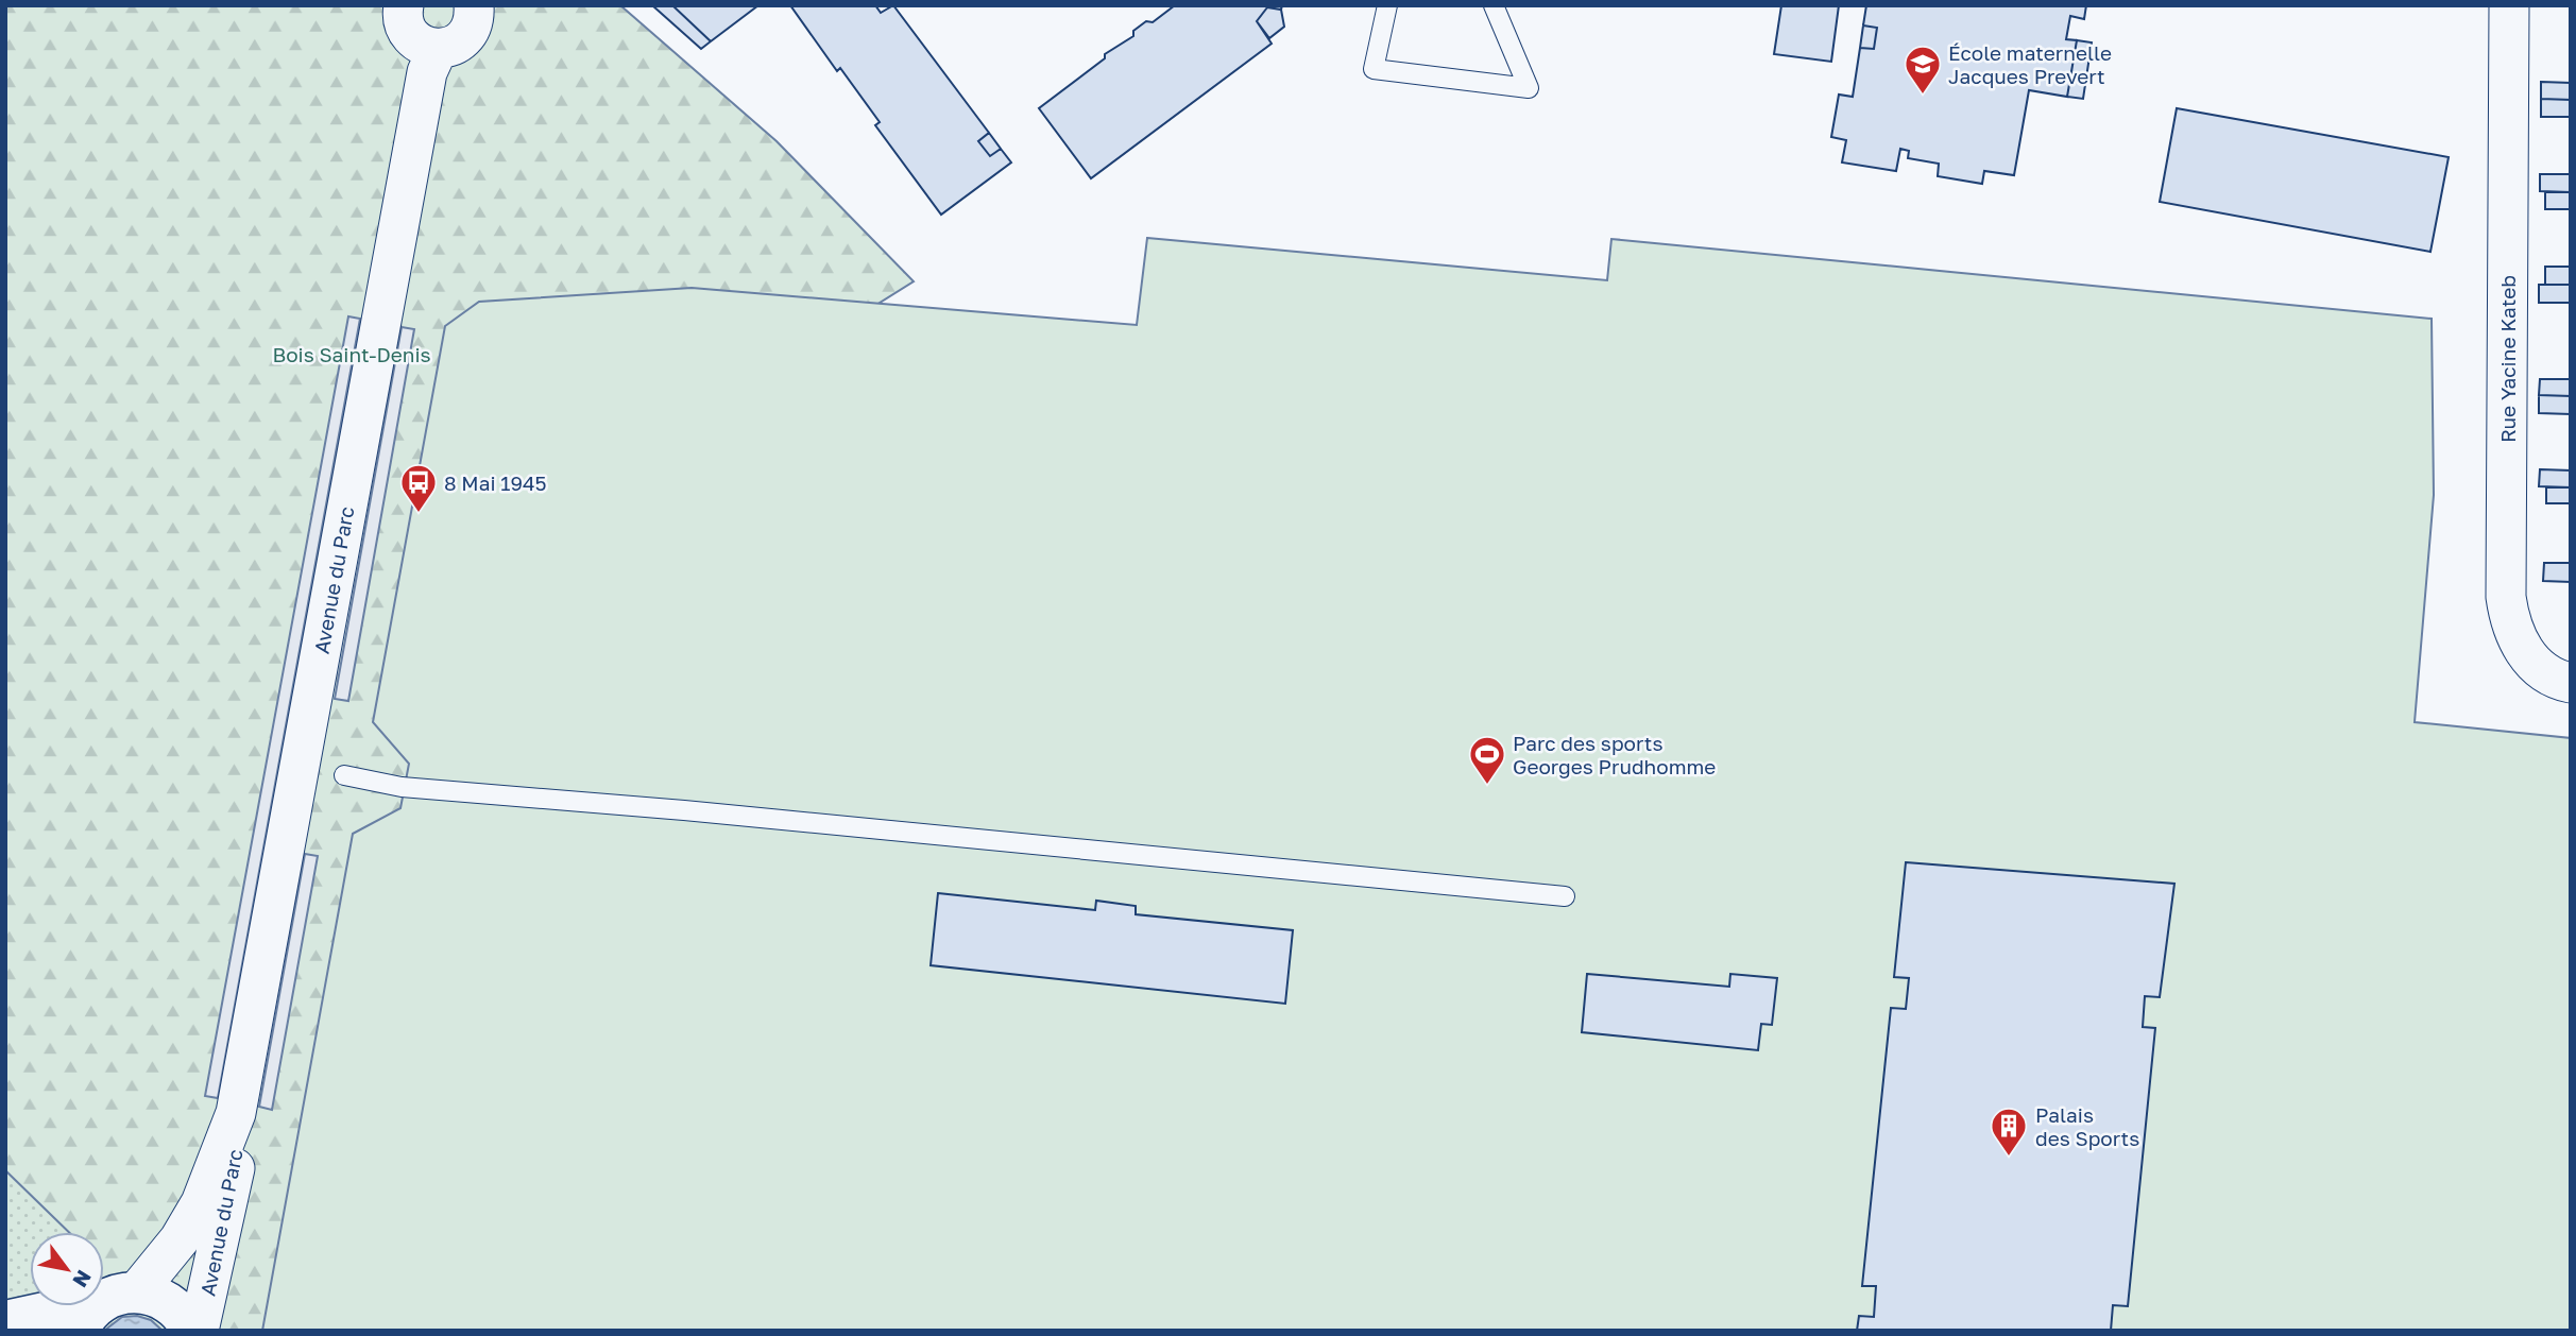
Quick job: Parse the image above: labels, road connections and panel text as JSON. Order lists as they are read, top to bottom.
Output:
{
  "streets": {
    "street": ["Rue Yacine Kateb", "Avenue du Parc"]
  },
  "parks": ["Bois Saint-Denis"],
  "places": {
    "school or university": ["École maternelle Jacques Prevert"],
    "bus stop": ["8 Mai 1945"],
    "sports": ["Parc des sports Georges Prudhomme"],
    "building": ["Palais des Sports"]
  },
  "north": "bottom right"
}
